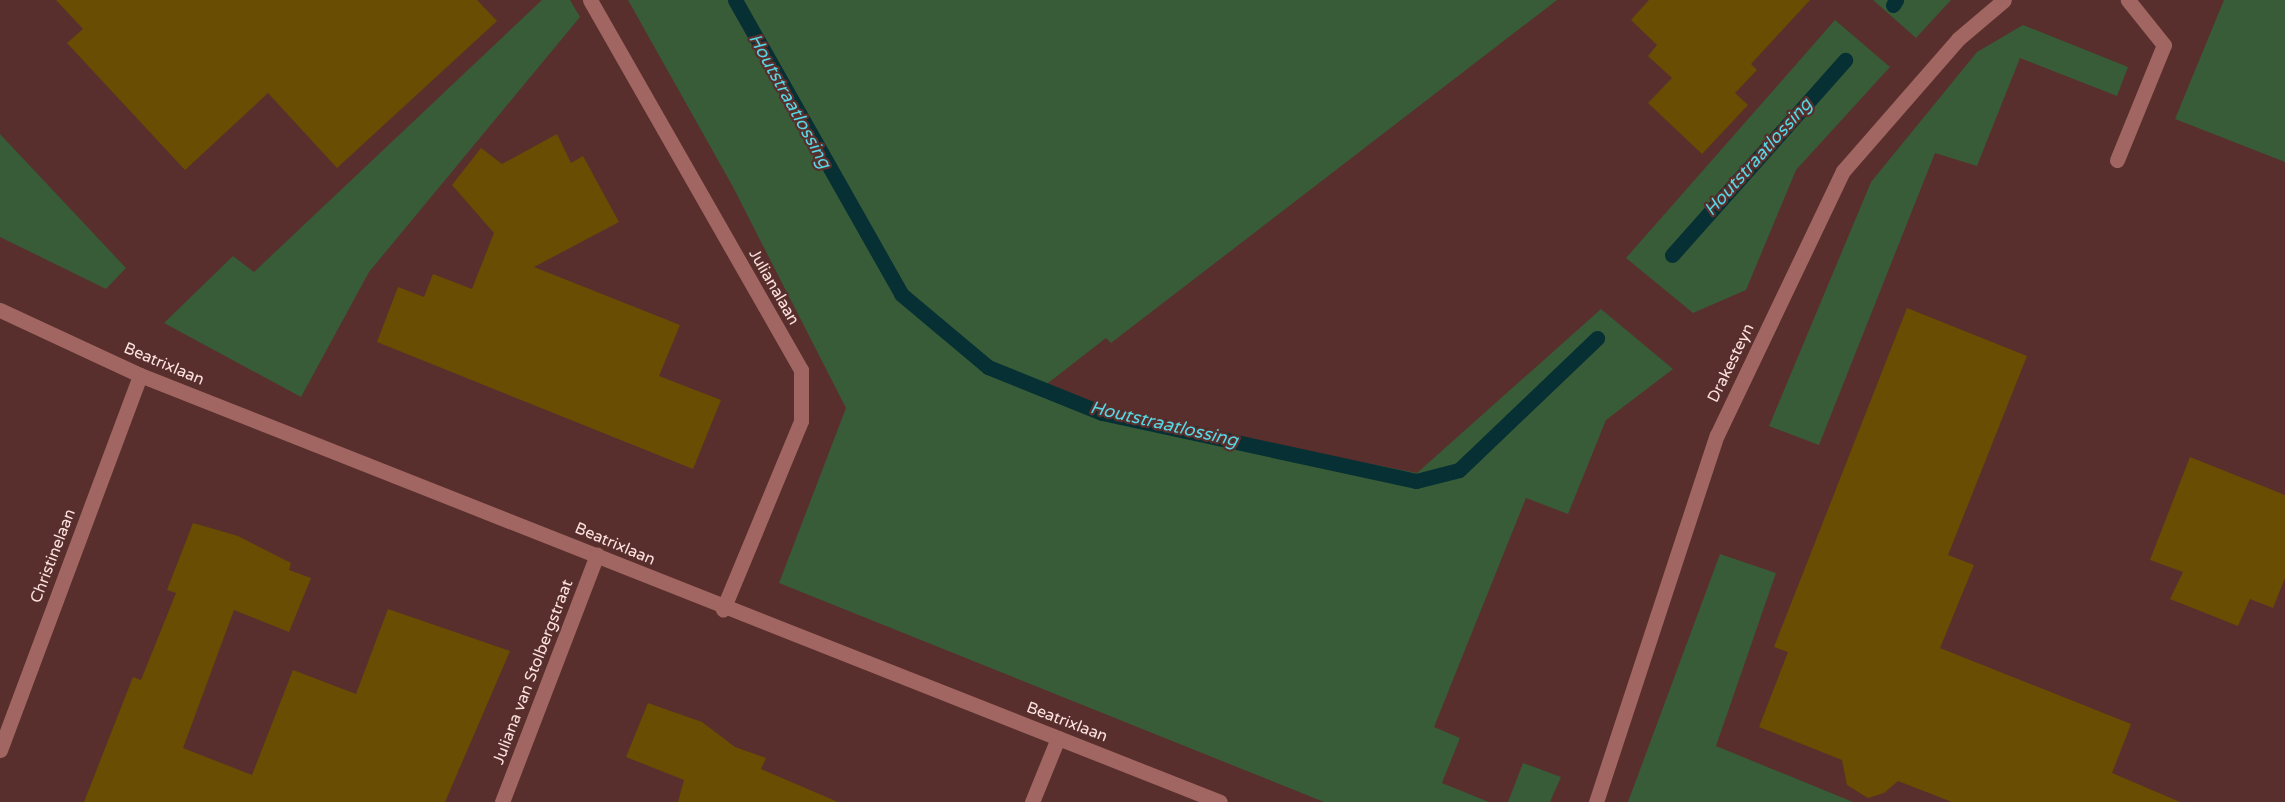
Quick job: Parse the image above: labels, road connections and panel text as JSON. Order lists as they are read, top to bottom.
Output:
{
  "streets": {
    "street": [
      "Julianalaan",
      "Drakesteyn",
      "Beatrixlaan",
      "Christinelaan",
      "Juliana van Stolbergstraat"
    ]
  },
  "crossings": [
    ["Julianalaan", "Beatrixlaan"],
    ["Beatrixlaan", "Christinelaan"],
    ["Beatrixlaan", "Juliana van Stolbergstraat"]
  ],
  "water": ["Houtstraatlossing"]
}
